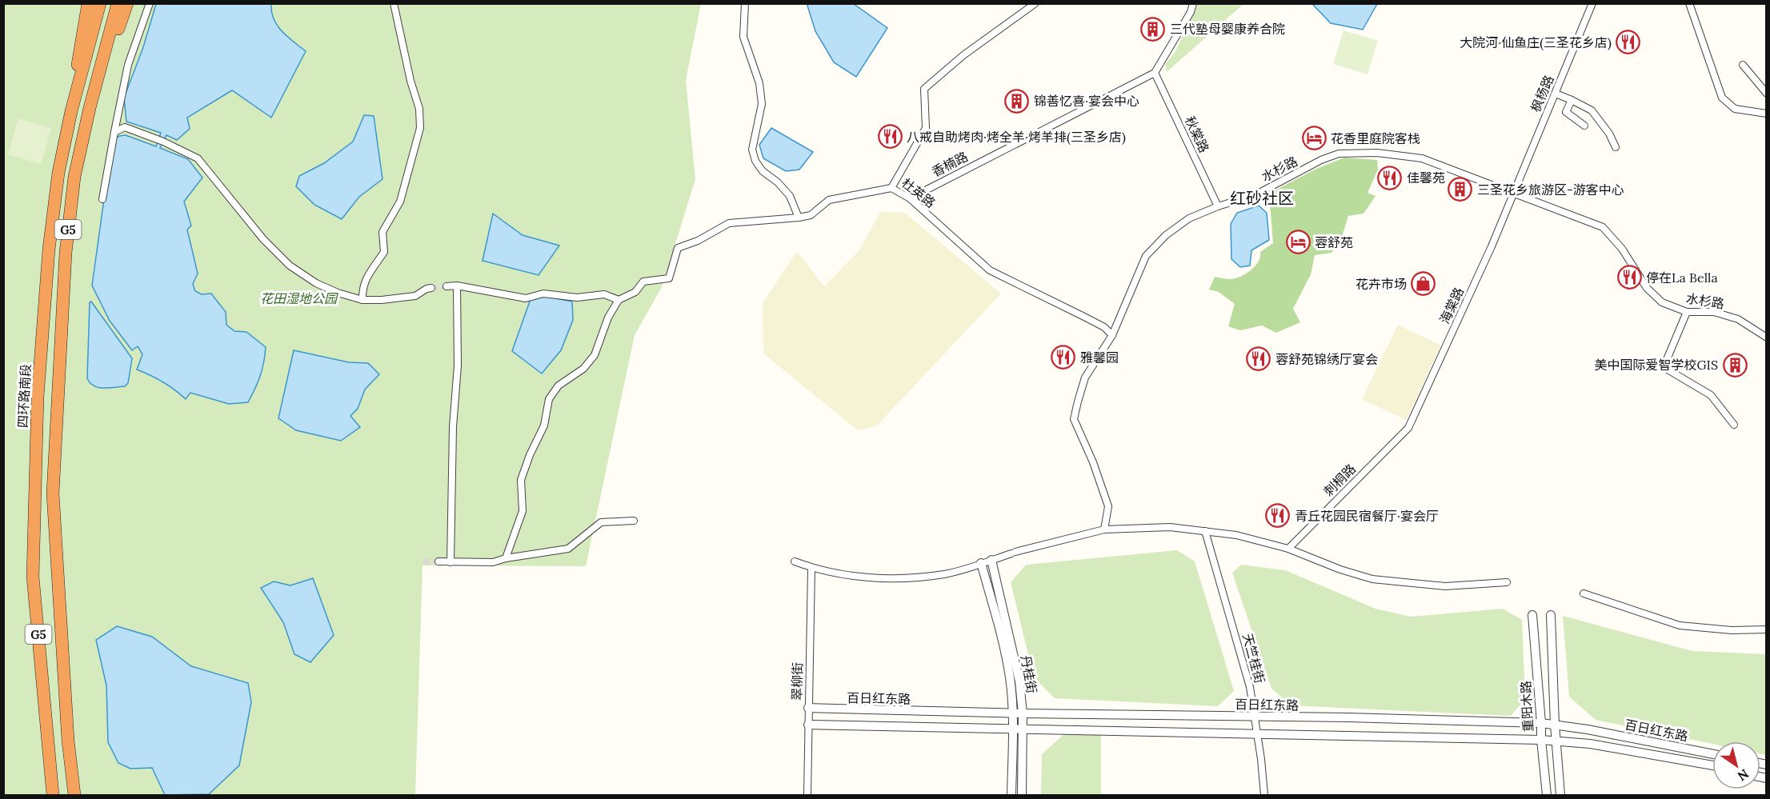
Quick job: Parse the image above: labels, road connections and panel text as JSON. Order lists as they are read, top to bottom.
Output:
{
  "streets": {
    "highway": ["G5", "四环路南段"],
    "street": [
      "枫杨路",
      "秋棠路",
      "香楠路",
      "水杉路",
      "杜英路",
      "海棠路",
      "刺桐路",
      "天竺桂街",
      "丹桂街",
      "翠柳街",
      "百日红东路",
      "重阳木路"
    ]
  },
  "crossings": [
    ["枫杨路", "水杉路"],
    ["枫杨路", "海棠路"],
    ["秋棠路", "香楠路"],
    ["秋棠路", "水杉路"],
    ["香楠路", "杜英路"],
    ["水杉路", "杜英路"],
    ["水杉路", "海棠路"],
    ["海棠路", "刺桐路"],
    ["天竺桂街", "百日红东路"],
    ["丹桂街", "百日红东路"],
    ["翠柳街", "百日红东路"],
    ["百日红东路", "重阳木路"]
  ],
  "districts": ["红砂社区"],
  "parks": ["花田湿地公园"],
  "places": {
    "building": [
      "三代塾母婴康养合院",
      "锦善忆喜·宴会中心",
      "三圣花乡旅游区-游客中心",
      "美中国际爱智学校GIS"
    ],
    "restaurant": [
      "大院河·仙鱼庄(三圣花乡店)",
      "八戒自助烤肉·烤全羊·烤羊排(三圣乡店)",
      "佳馨苑",
      "停在La Bella",
      "雅馨园",
      "蓉舒苑锦绣厅宴会",
      "青丘花园民宿餐厅·宴会厅"
    ],
    "hotel": ["花香里庭院客栈", "蓉舒苑"],
    "shop": ["花卉市场"]
  },
  "north": "bottom right"
}
